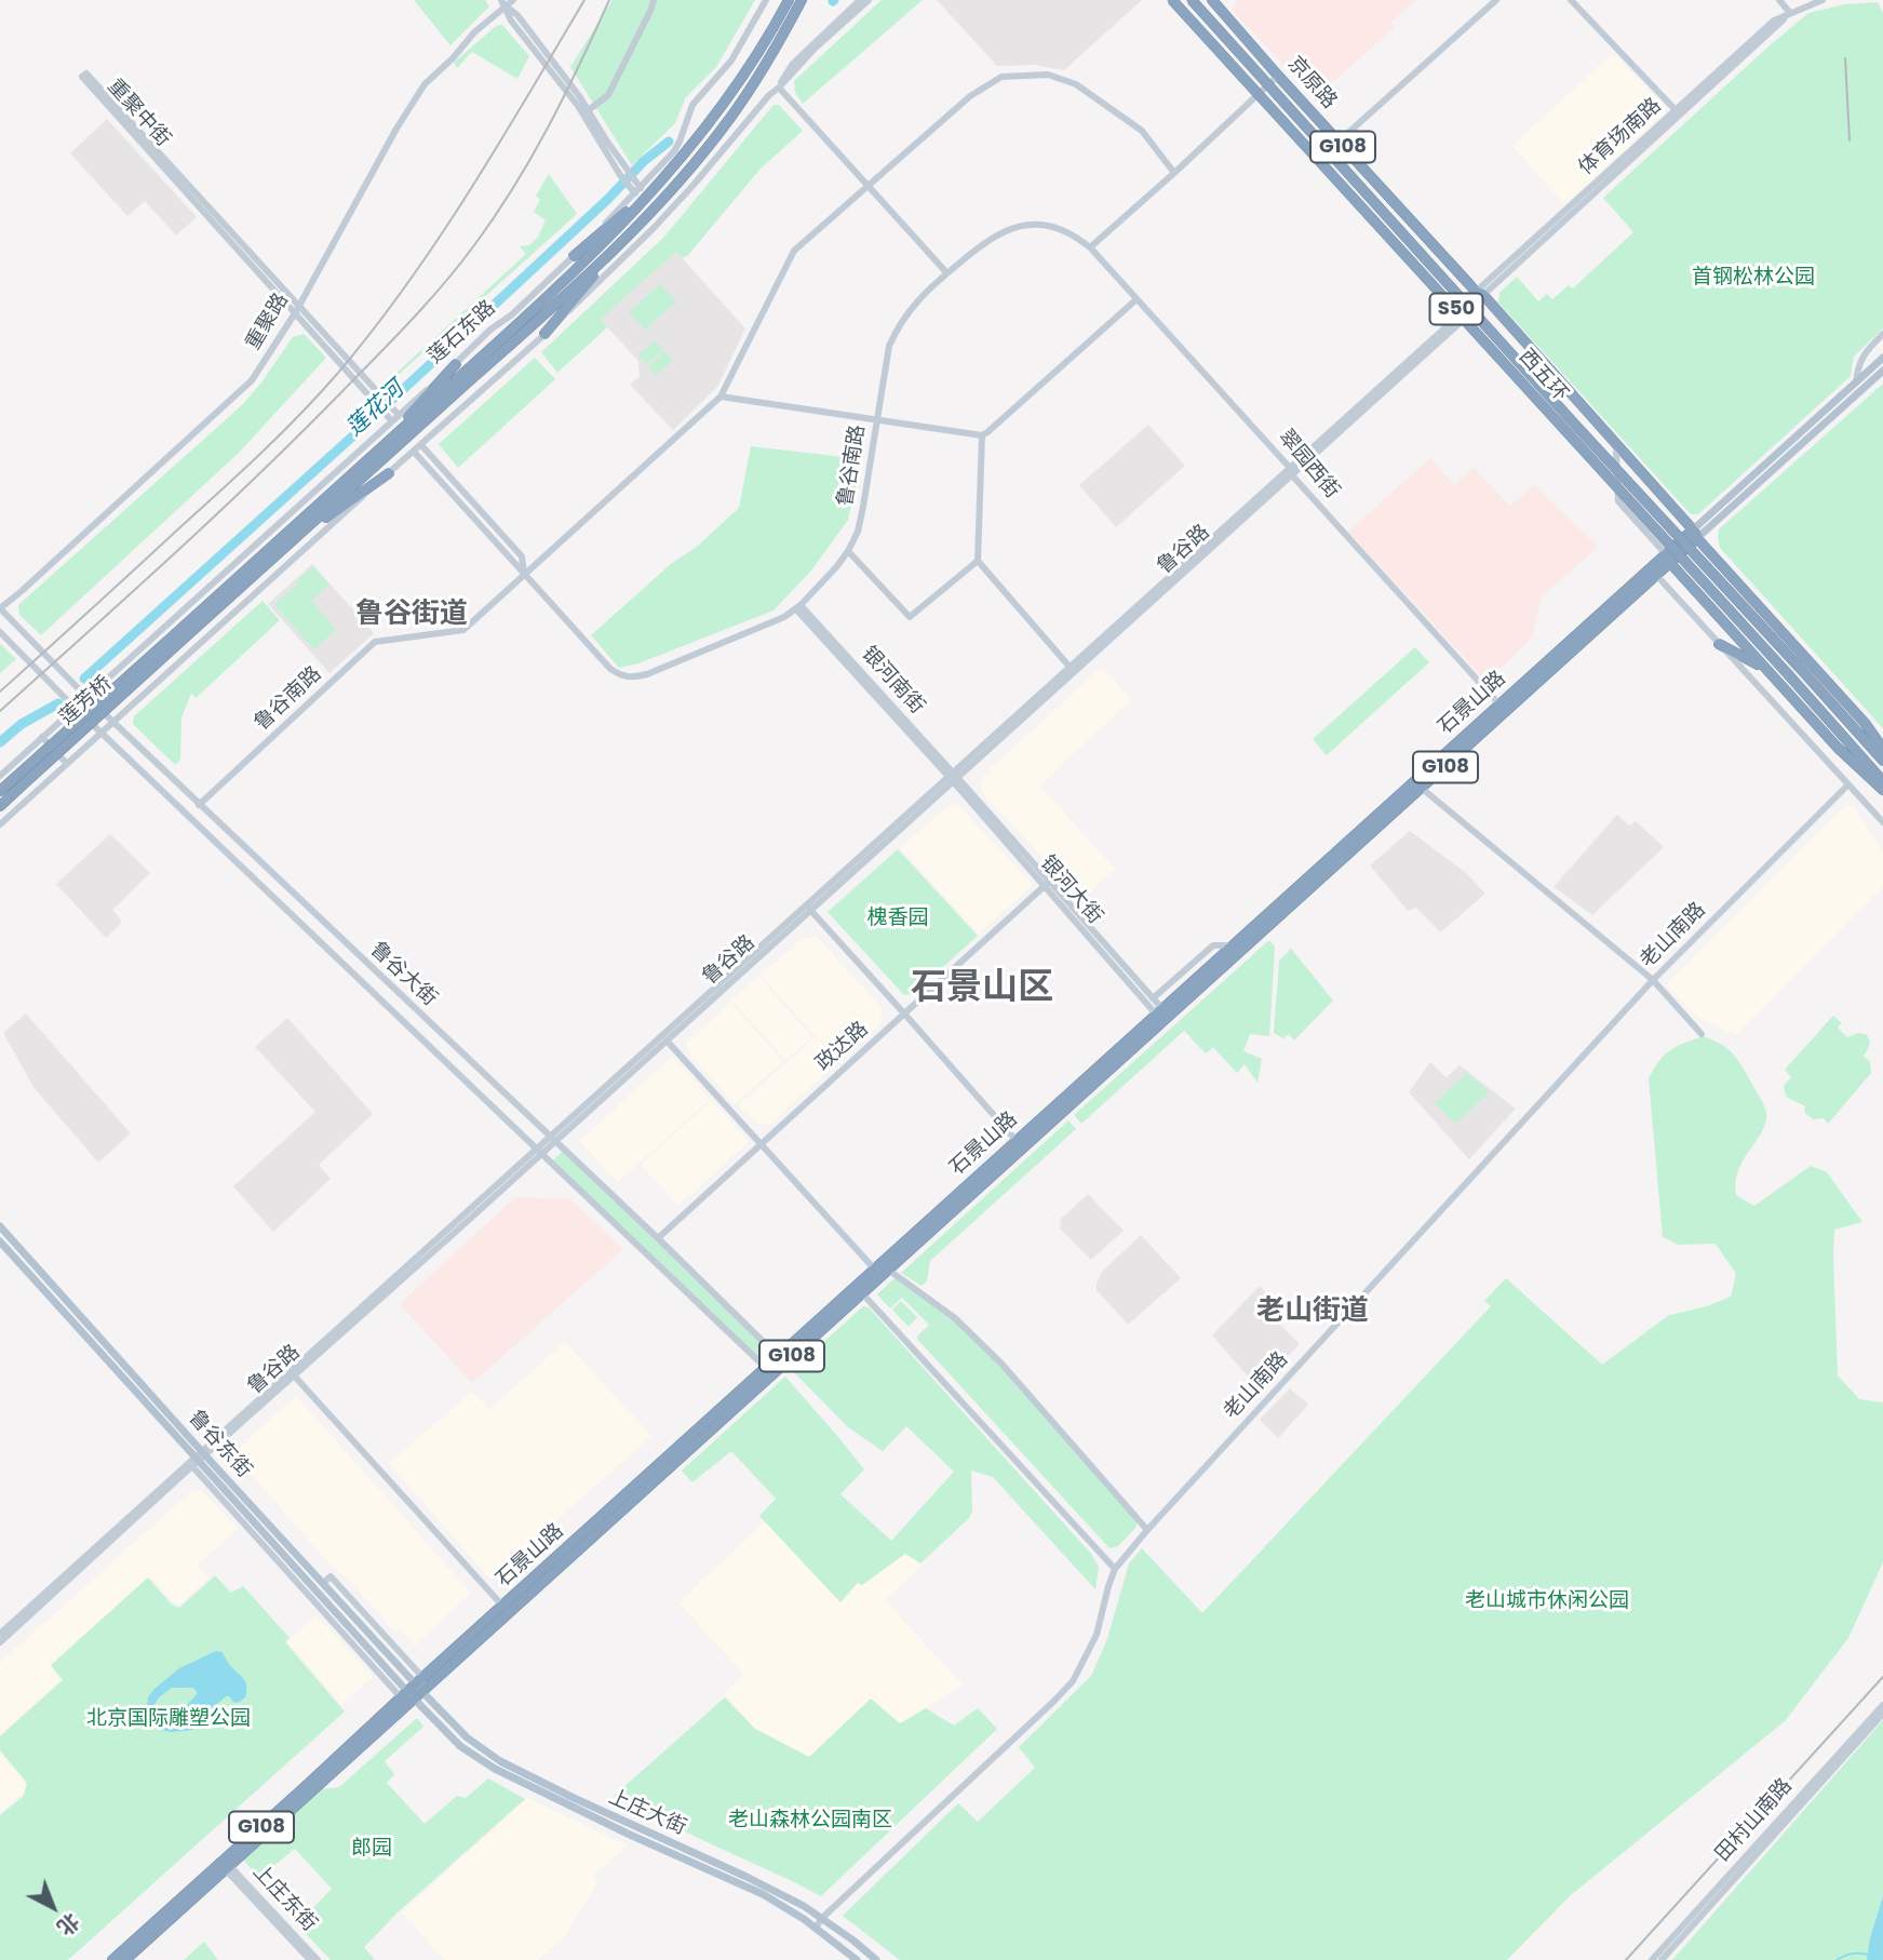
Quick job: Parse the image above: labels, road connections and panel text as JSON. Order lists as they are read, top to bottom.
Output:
{
  "streets": {
    "highway": [
      "京原路",
      "G108",
      "S50",
      "莲石东路",
      "西五环",
      "莲芳桥",
      "石景山路"
    ],
    "main road": ["鲁谷东街", "上庄大街"],
    "street": [
      "重聚中街",
      "体育场南路",
      "重聚路",
      "翠园西街",
      "鲁谷南路",
      "鲁谷路",
      "银河南街",
      "银河大街",
      "老山南路",
      "鲁谷大街",
      "政达路",
      "田村山南路",
      "上庄东街"
    ]
  },
  "crossings": [
    ["京原路", "体育场南路"],
    ["京原路", "鲁谷路"],
    ["京原路", "石景山路"],
    ["重聚中街", "重聚路"],
    ["重聚中街", "莲石东路"],
    ["体育场南路", "鲁谷路"],
    ["重聚路", "鲁谷大街"],
    ["莲石东路", "莲芳桥"],
    ["莲石东路", "鲁谷大街"],
    ["翠园西街", "鲁谷南路"],
    ["翠园西街", "鲁谷路"],
    ["翠园西街", "石景山路"],
    ["鲁谷南路", "银河南街"],
    ["鲁谷南路", "鲁谷大街"],
    ["鲁谷路", "银河南街"],
    ["鲁谷路", "银河大街"],
    ["鲁谷路", "鲁谷大街"],
    ["鲁谷路", "鲁谷东街"],
    ["银河南街", "银河大街"],
    ["石景山路", "银河大街"],
    ["石景山路", "鲁谷大街"],
    ["石景山路", "鲁谷东街"],
    ["石景山路", "上庄大街"],
    ["石景山路", "上庄东街"],
    ["银河大街", "政达路"],
    ["老山南路", "上庄大街"],
    ["鲁谷大街", "政达路"],
    ["鲁谷东街", "上庄大街"]
  ],
  "districts": ["鲁谷街道", "石景山区", "老山街道"],
  "water": ["莲花河"],
  "parks": [
    "首钢松林公园",
    "槐香园",
    "老山城市休闲公园",
    "北京国际雕塑公园",
    "老山森林公园南区",
    "郎园"
  ],
  "north": "bottom right"
}
